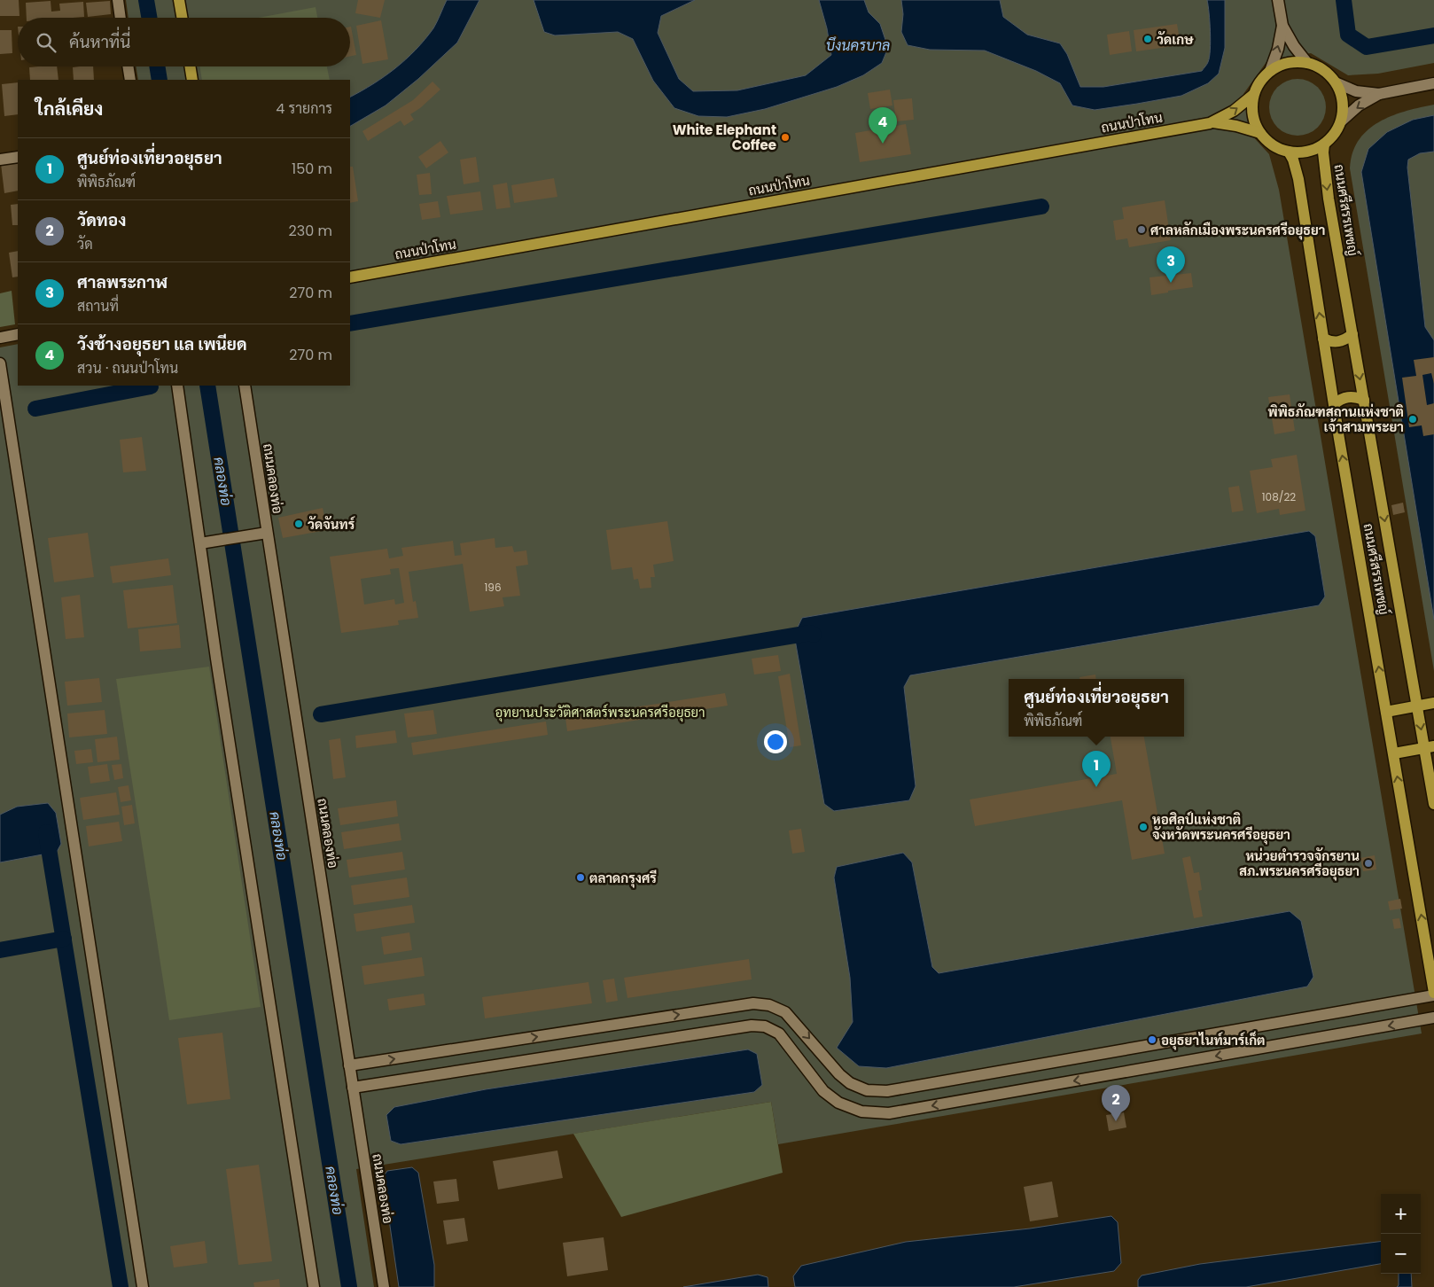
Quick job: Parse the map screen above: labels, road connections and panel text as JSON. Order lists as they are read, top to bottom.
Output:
{
  "streets": {
    "main road": ["ถนนป่าโทน", "ถนนศรีสรรเพชญ์"],
    "street": ["ถนนคลองท่อ"]
  },
  "crossings": [
    ["ถนนป่าโทน", "ถนนศรีสรรเพชญ์"]
  ],
  "water": ["บึงนครบาล", "คลองท่อ"],
  "parks": ["อุทยานประวัติศาสตร์พระนครศรีอยุธยา"],
  "places": [
    "วัดเกษ",
    "White Elephant Coffee",
    "ศาลหลักเมืองพระนครศรีอยุธยา",
    "พิพิธภัณฑสถานแห่งชาติ เจ้าสามพระยา",
    "วัดจันทร์",
    "หอศิลป์แห่งชาติ จังหวัดพระนครศรีอยุธยา",
    "หน่วยตำรวจจักรยาน สภ.พระนครศรีอยุธยา",
    "ตลาดกรุงศรี",
    "อยุธยาไนท์มาร์เก็ต"
  ],
  "house_numbers": ["108/22", "196"],
  "page": {
    "search": "ค้นหาที่นี่",
    "heading": ["ใกล้เคียง", "4 รายการ"],
    "pins": [
      "4",
      "3",
      "1",
      "2"
    ],
    "list": [
      {
        "mark": "1",
        "name": "ศูนย์ท่องเที่ยวอยุธยา",
        "note": "พิพิธภัณฑ์",
        "value": "150 m"
      },
      {
        "mark": "2",
        "name": "วัดทอง",
        "note": "วัด",
        "value": "230 m"
      },
      {
        "mark": "3",
        "name": "ศาลพระกาฬ",
        "note": "สถานที่",
        "value": "270 m"
      },
      {
        "mark": "4",
        "name": "วังช้างอยุธยา แล เพนียด",
        "note": "สวน · ถนนป่าโทน",
        "value": "270 m"
      }
    ],
    "popup": ["ศูนย์ท่องเที่ยวอยุธยา", "พิพิธภัณฑ์"],
    "map_buttons": ["+", "−"]
  }
}
